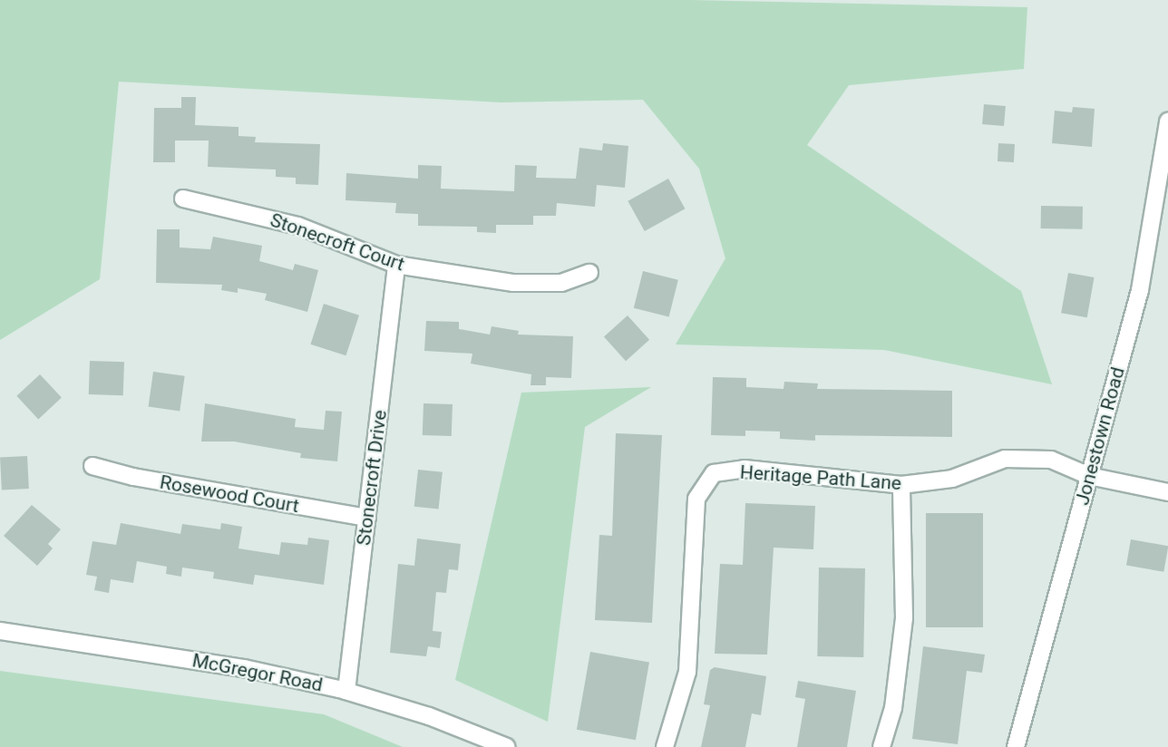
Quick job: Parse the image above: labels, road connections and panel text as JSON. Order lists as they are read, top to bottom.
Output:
{
  "streets": {
    "street": [
      "Stonecroft Court",
      "Jonestown Road",
      "Stonecroft Drive",
      "Heritage Path Lane",
      "Rosewood Court",
      "McGregor Road"
    ]
  },
  "crossings": [
    ["Stonecroft Court", "Stonecroft Drive"],
    ["Jonestown Road", "Heritage Path Lane"],
    ["Stonecroft Drive", "Rosewood Court"],
    ["Stonecroft Drive", "McGregor Road"]
  ]
}
